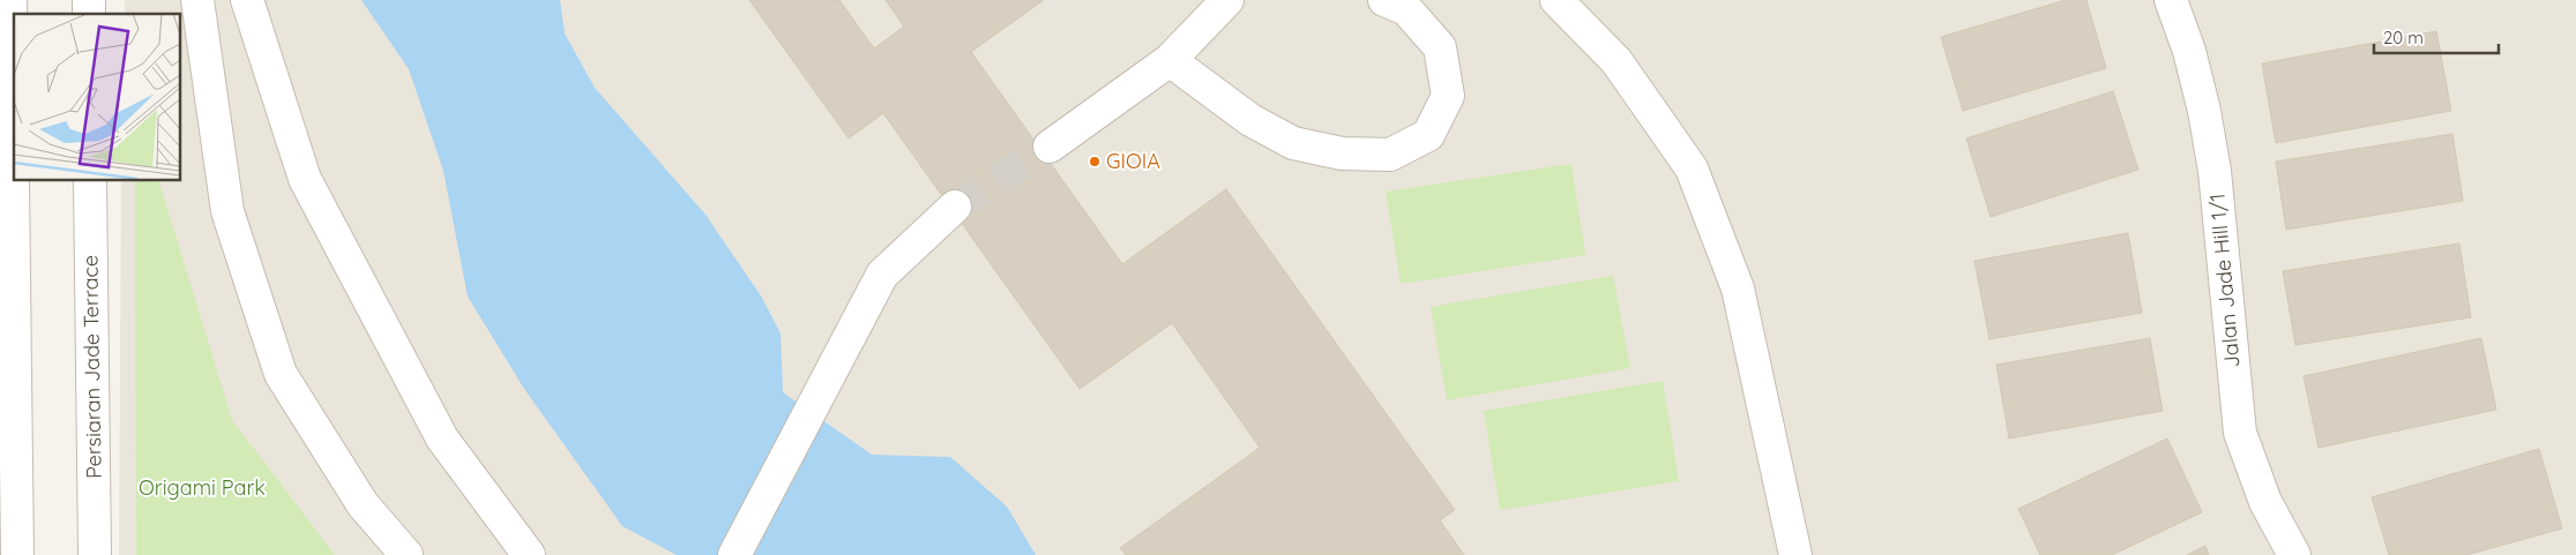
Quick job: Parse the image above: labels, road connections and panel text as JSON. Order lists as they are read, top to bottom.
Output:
{
  "streets": {
    "street": ["Jalan Jade Hill 1/1", "Persiaran Jade Terrace"]
  },
  "parks": ["Origami Park"],
  "places": ["GIOIA"],
  "scale_bar": "20 m"
}
